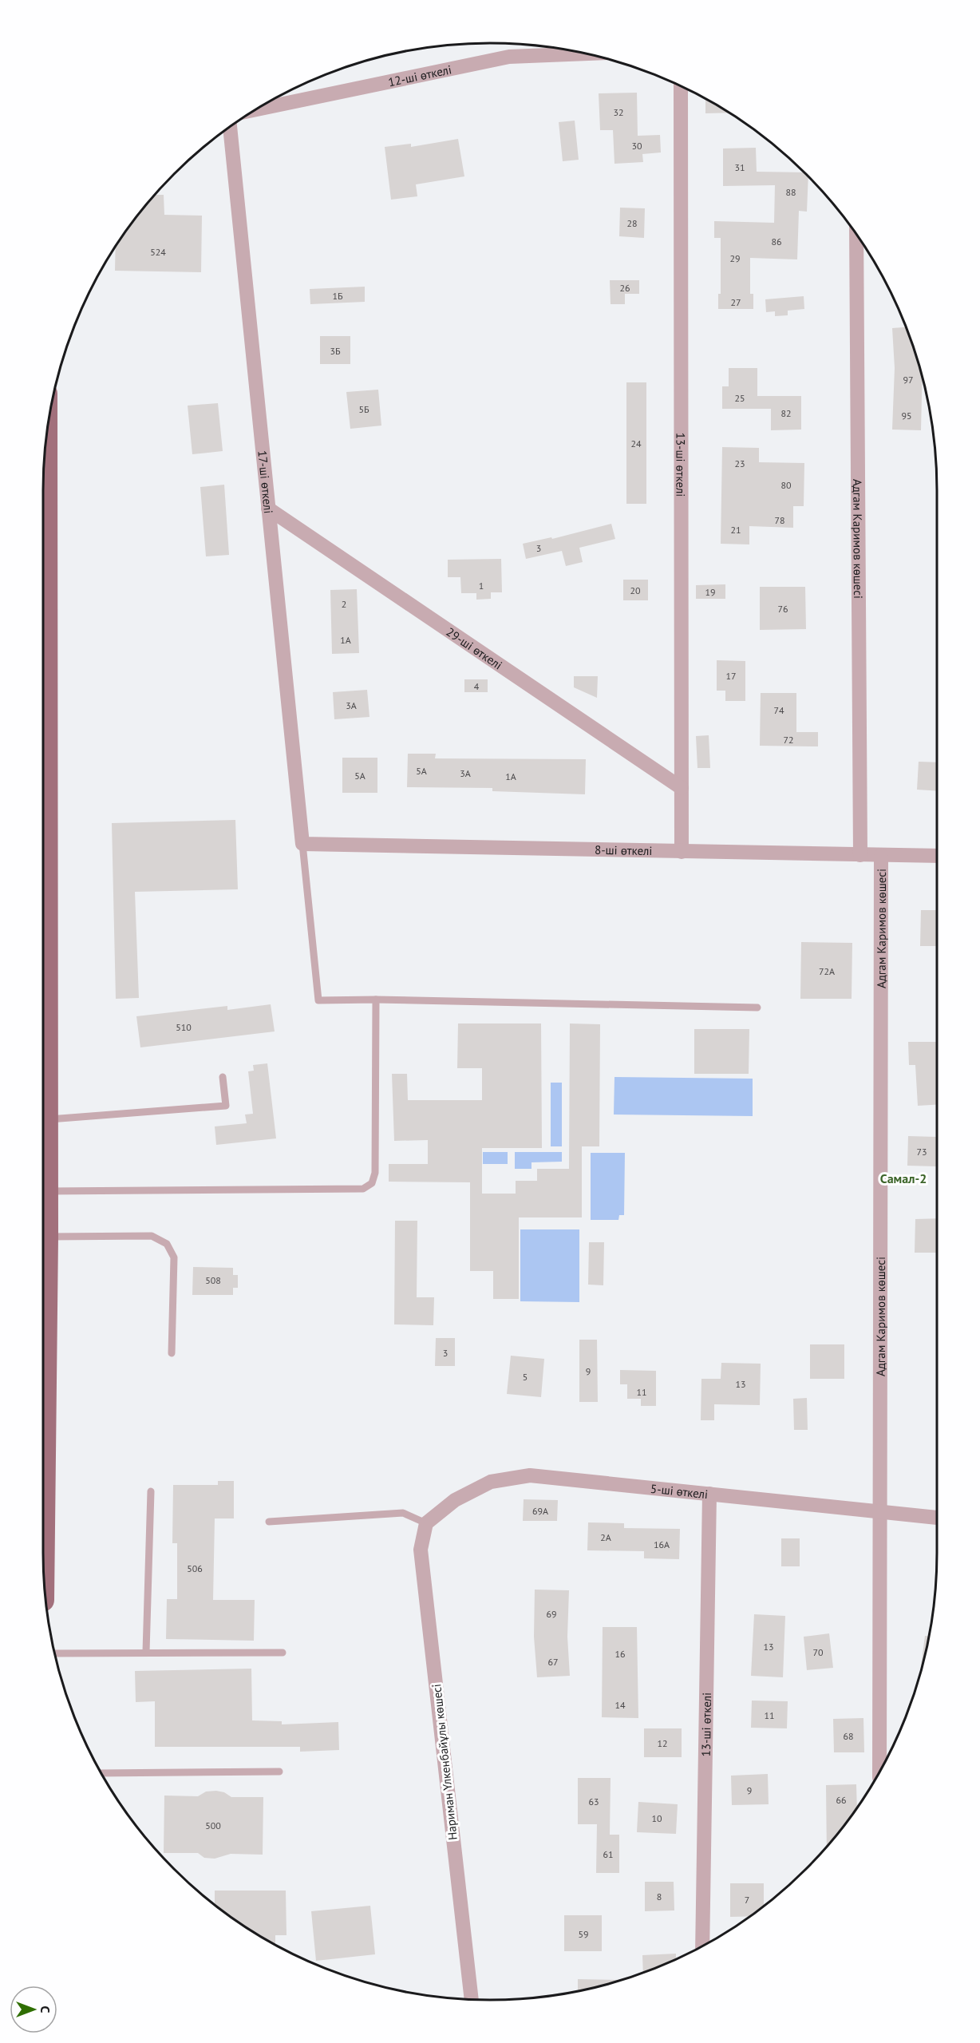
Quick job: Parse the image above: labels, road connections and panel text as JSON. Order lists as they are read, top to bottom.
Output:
{
  "streets": {
    "street": [
      "12-ші өткелі",
      "13-ші өткелі",
      "17-ші өткелі",
      "Адгам Каримов көшесі",
      "29-ші өткелі",
      "8-ші өткелі",
      "5-ші өткелі",
      "Нариман Үлкенбайұлы көшесі"
    ]
  },
  "crossings": [
    ["13-ші өткелі", "29-ші өткелі"],
    ["13-ші өткелі", "8-ші өткелі"],
    ["13-ші өткелі", "5-ші өткелі"],
    ["17-ші өткелі", "29-ші өткелі"],
    ["17-ші өткелі", "8-ші өткелі"],
    ["Адгам Каримов көшесі", "8-ші өткелі"],
    ["Адгам Каримов көшесі", "5-ші өткелі"],
    ["5-ші өткелі", "Нариман Үлкенбайұлы көшесі"]
  ],
  "districts": ["Самал-2"],
  "house_numbers": [
    "32",
    "30",
    "31",
    "88",
    "28",
    "86",
    "524",
    "29",
    "26",
    "1Б",
    "27",
    "3Б",
    "97",
    "25",
    "5Б",
    "82",
    "95",
    "24",
    "23",
    "80",
    "78",
    "21",
    "3",
    "1",
    "20",
    "19",
    "2",
    "76",
    "1А",
    "17",
    "4",
    "3А",
    "74",
    "72",
    "5А",
    "3А",
    "5А",
    "1А",
    "72А",
    "510",
    "73",
    "508",
    "3",
    "9",
    "5",
    "13",
    "11",
    "69А",
    "2А",
    "16А",
    "506",
    "69",
    "13",
    "70",
    "16",
    "67",
    "14",
    "11",
    "68",
    "12",
    "9",
    "66",
    "63",
    "10",
    "500",
    "61",
    "8",
    "7",
    "59"
  ],
  "north": "right"
}
